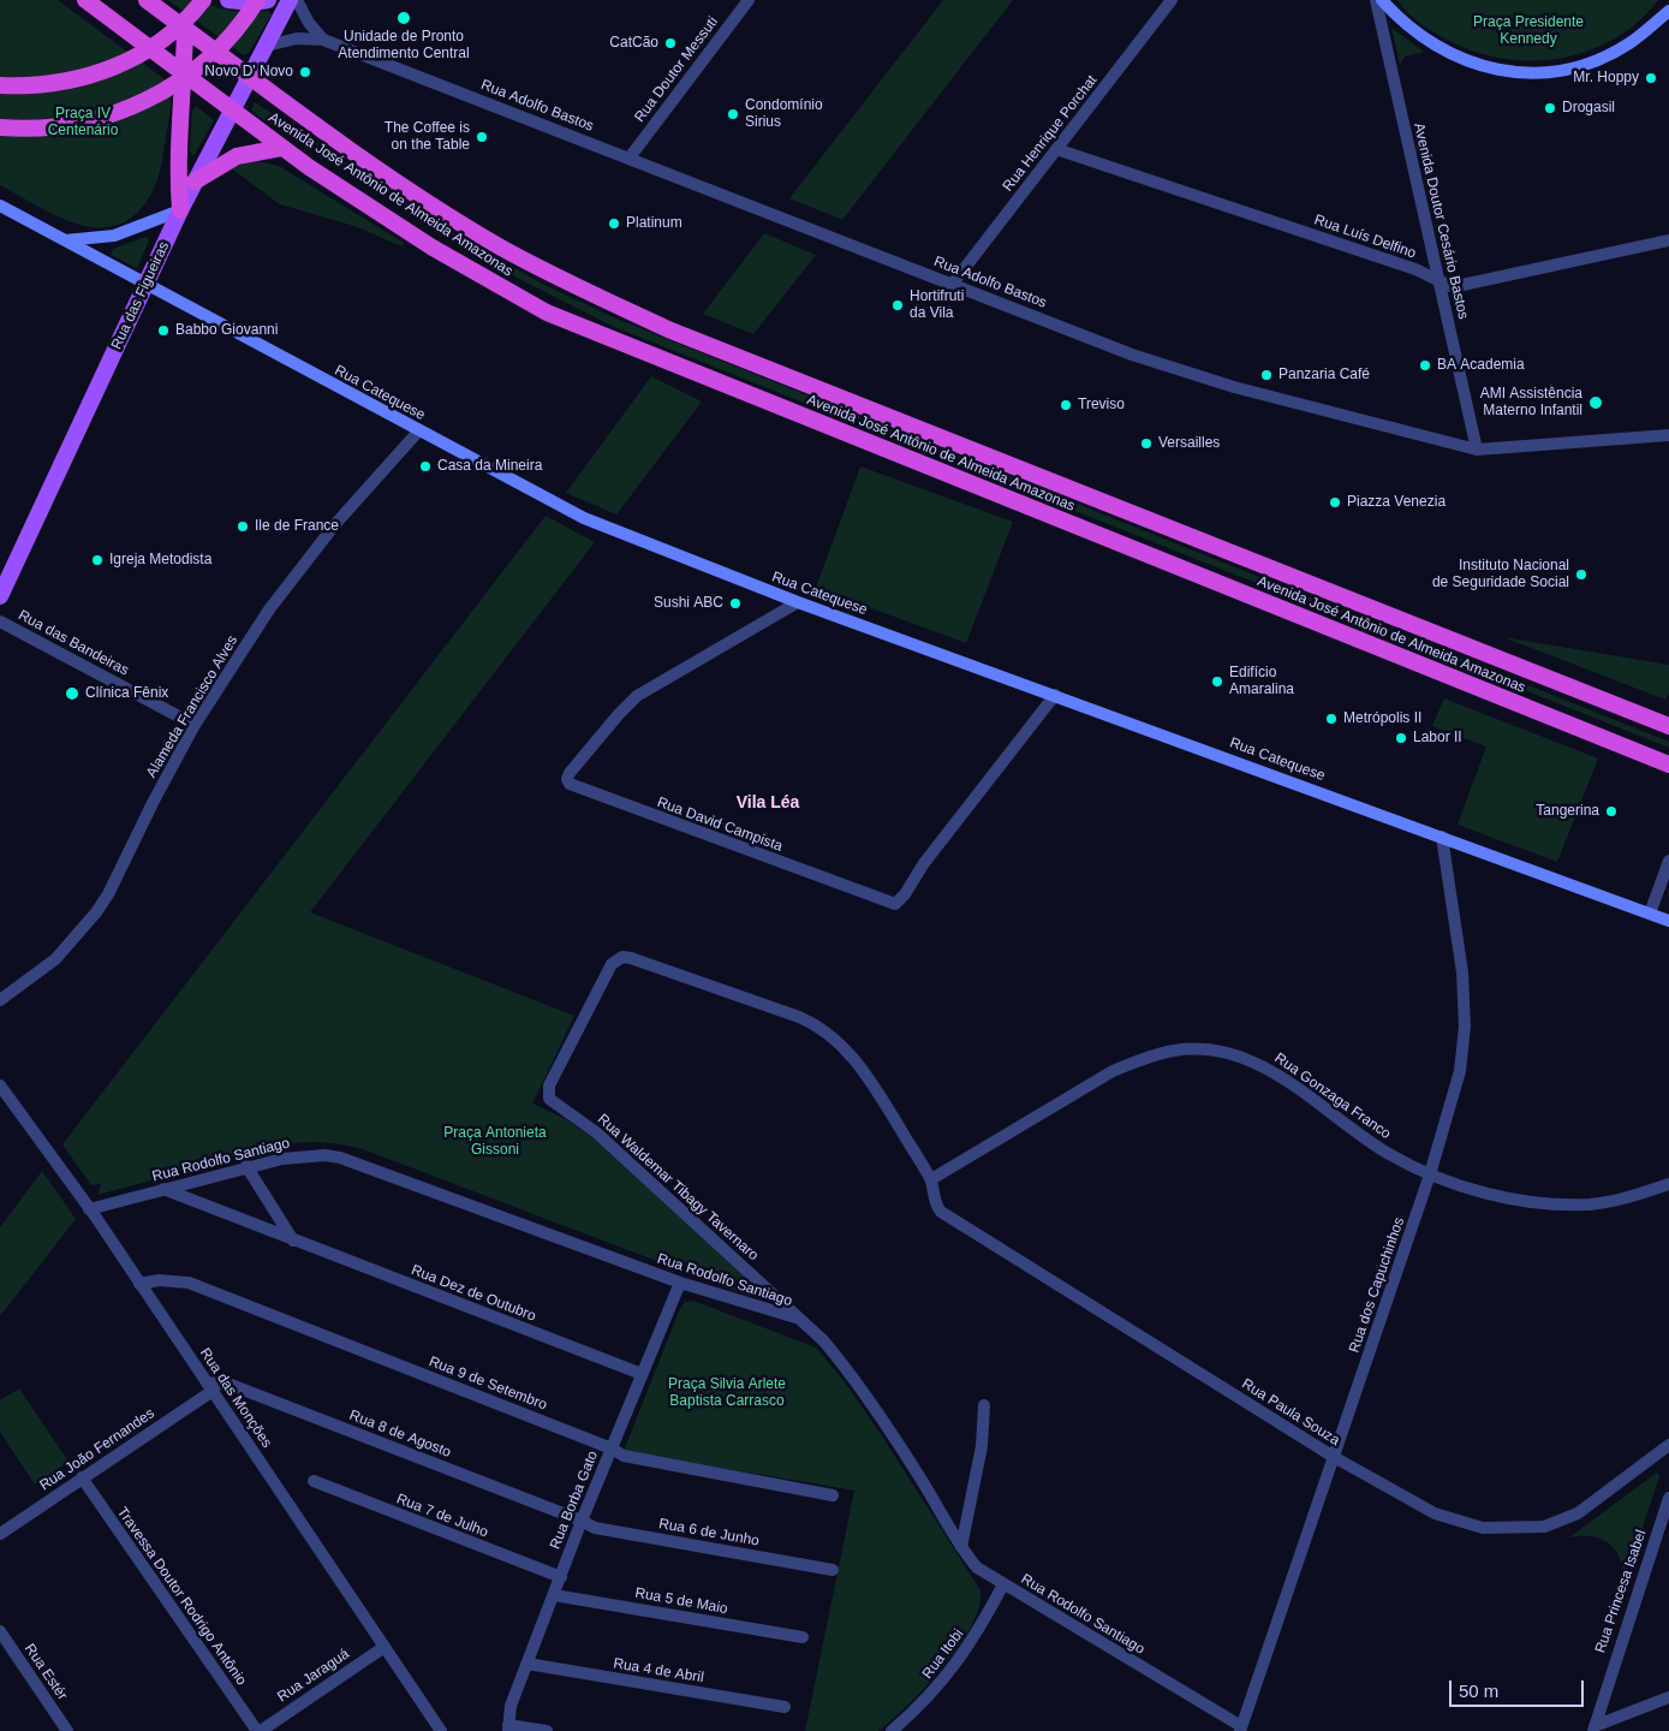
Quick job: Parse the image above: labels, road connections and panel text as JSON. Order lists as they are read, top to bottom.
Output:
{
  "streets": {
    "highway": ["Avenida José Antônio de Almeida Amazonas"],
    "main road": ["Rua das Figueiras", "Rua Catequese"],
    "street": [
      "Rua Doutor Messuti",
      "Rua Adolfo Bastos",
      "Rua Henrique Porchat",
      "Avenida Doutor Cesário Bastos",
      "Rua Luís Delfino",
      "Rua das Bandeiras",
      "Alameda Francisco Alves",
      "Rua David Campista",
      "Rua Gonzaga Franco",
      "Rua Rodolfo Santiago",
      "Rua Waldemar Tibagy Tavernaro",
      "Rua dos Capuchinhos",
      "Rua Dez de Outubro",
      "Rua 9 de Setembro",
      "Rua das Monções",
      "Rua Paula Souza",
      "Rua 8 de Agosto",
      "Rua João Fernandes",
      "Rua Borba Gato",
      "Rua 7 de Julho",
      "Rua 6 de Junho",
      "Rua Princesa Isabel",
      "Travessa Doutor Rodrigo Antônio",
      "Rua 5 de Maio",
      "Rua Itobi",
      "Rua 4 de Abril",
      "Rua Estér",
      "Rua Jaraguá"
    ]
  },
  "crossings": [
    ["Rua Doutor Messuti", "Rua Adolfo Bastos"],
    ["Rua Adolfo Bastos", "Rua Henrique Porchat"],
    ["Rua Adolfo Bastos", "Avenida Doutor Cesário Bastos"],
    ["Rua Adolfo Bastos", "Rua das Figueiras"],
    ["Rua Henrique Porchat", "Rua Luís Delfino"],
    ["Avenida José Antônio de Almeida Amazonas", "Rua das Figueiras"],
    ["Avenida Doutor Cesário Bastos", "Rua Luís Delfino"],
    ["Rua das Figueiras", "Rua Catequese"],
    ["Rua Catequese", "Alameda Francisco Alves"],
    ["Rua Catequese", "Rua David Campista"],
    ["Rua Catequese", "Rua dos Capuchinhos"],
    ["Rua das Bandeiras", "Alameda Francisco Alves"],
    ["Rua Gonzaga Franco", "Rua Waldemar Tibagy Tavernaro"],
    ["Rua Gonzaga Franco", "Rua dos Capuchinhos"],
    ["Rua Gonzaga Franco", "Rua Paula Souza"],
    ["Rua Rodolfo Santiago", "Rua Waldemar Tibagy Tavernaro"],
    ["Rua Rodolfo Santiago", "Rua dos Capuchinhos"],
    ["Rua Rodolfo Santiago", "Rua Dez de Outubro"],
    ["Rua Rodolfo Santiago", "Rua das Monções"],
    ["Rua Rodolfo Santiago", "Rua Borba Gato"],
    ["Rua Rodolfo Santiago", "Rua Itobi"],
    ["Rua Waldemar Tibagy Tavernaro", "Rua Paula Souza"],
    ["Rua dos Capuchinhos", "Rua Paula Souza"],
    ["Rua Dez de Outubro", "Rua Borba Gato"],
    ["Rua 9 de Setembro", "Rua das Monções"],
    ["Rua 9 de Setembro", "Rua Borba Gato"],
    ["Rua das Monções", "Rua 8 de Agosto"],
    ["Rua das Monções", "Rua João Fernandes"],
    ["Rua das Monções", "Rua Jaraguá"],
    ["Rua 8 de Agosto", "Rua João Fernandes"],
    ["Rua 8 de Agosto", "Rua Borba Gato"],
    ["Rua 8 de Agosto", "Rua 6 de Junho"],
    ["Rua João Fernandes", "Travessa Doutor Rodrigo Antônio"],
    ["Rua Borba Gato", "Rua 7 de Julho"],
    ["Rua Borba Gato", "Rua 6 de Junho"],
    ["Rua Borba Gato", "Rua 5 de Maio"],
    ["Rua Borba Gato", "Rua 4 de Abril"],
    ["Travessa Doutor Rodrigo Antônio", "Rua Jaraguá"]
  ],
  "districts": ["Vila Léa"],
  "parks": [
    "Praça Presidente Kennedy",
    "Praça IV Centenário",
    "Praça Antonieta Gissoni",
    "Praça Silvia Arlete Baptista Carrasco"
  ],
  "places": [
    "Unidade de Pronto Atendimento Central",
    "CatCão",
    "Novo D' Novo",
    "Mr. Hoppy",
    "Drogasil",
    "Condomínio Sirius",
    "The Coffee is on the Table",
    "Platinum",
    "Hortifruti da Vila",
    "Babbo Giovanni",
    "BA Academia",
    "Panzaria Café",
    "AMI Assistência Materno Infantil",
    "Treviso",
    "Versailles",
    "Casa da Mineira",
    "Piazza Venezia",
    "Ile de France",
    "Igreja Metodista",
    "Instituto Nacional de Seguridade Social",
    "Sushi ABC",
    "Edifício Amaralina",
    "Clínica Fênix",
    "Metrópolis II",
    "Labor II",
    "Tangerina"
  ],
  "scale_bar": "50 m"
}
